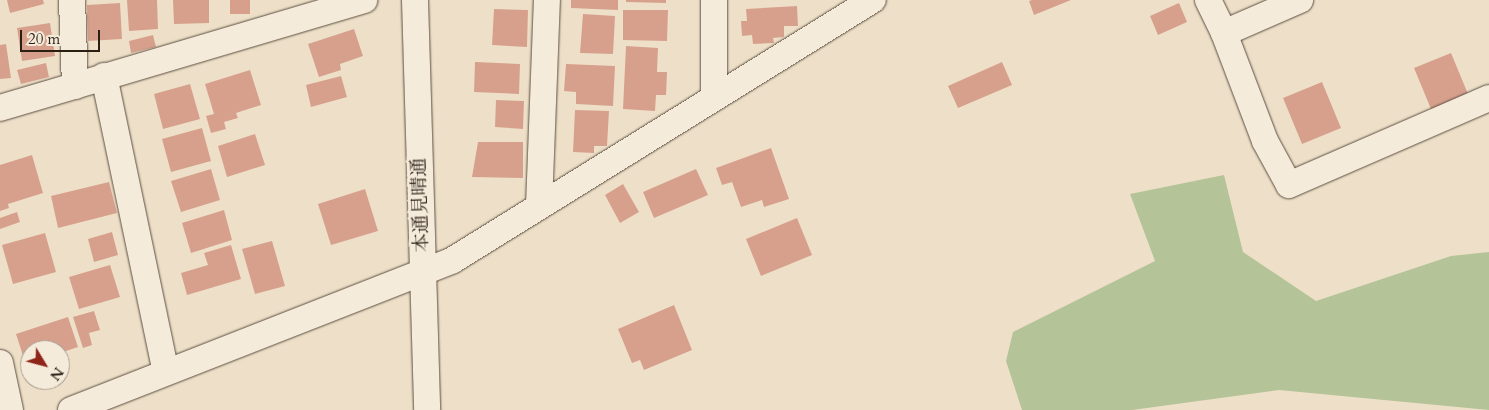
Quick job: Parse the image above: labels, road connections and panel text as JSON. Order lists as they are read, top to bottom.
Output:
{
  "streets": {
    "street": ["本通見晴通"]
  },
  "scale_bar": "20 m",
  "north": "bottom right"
}
